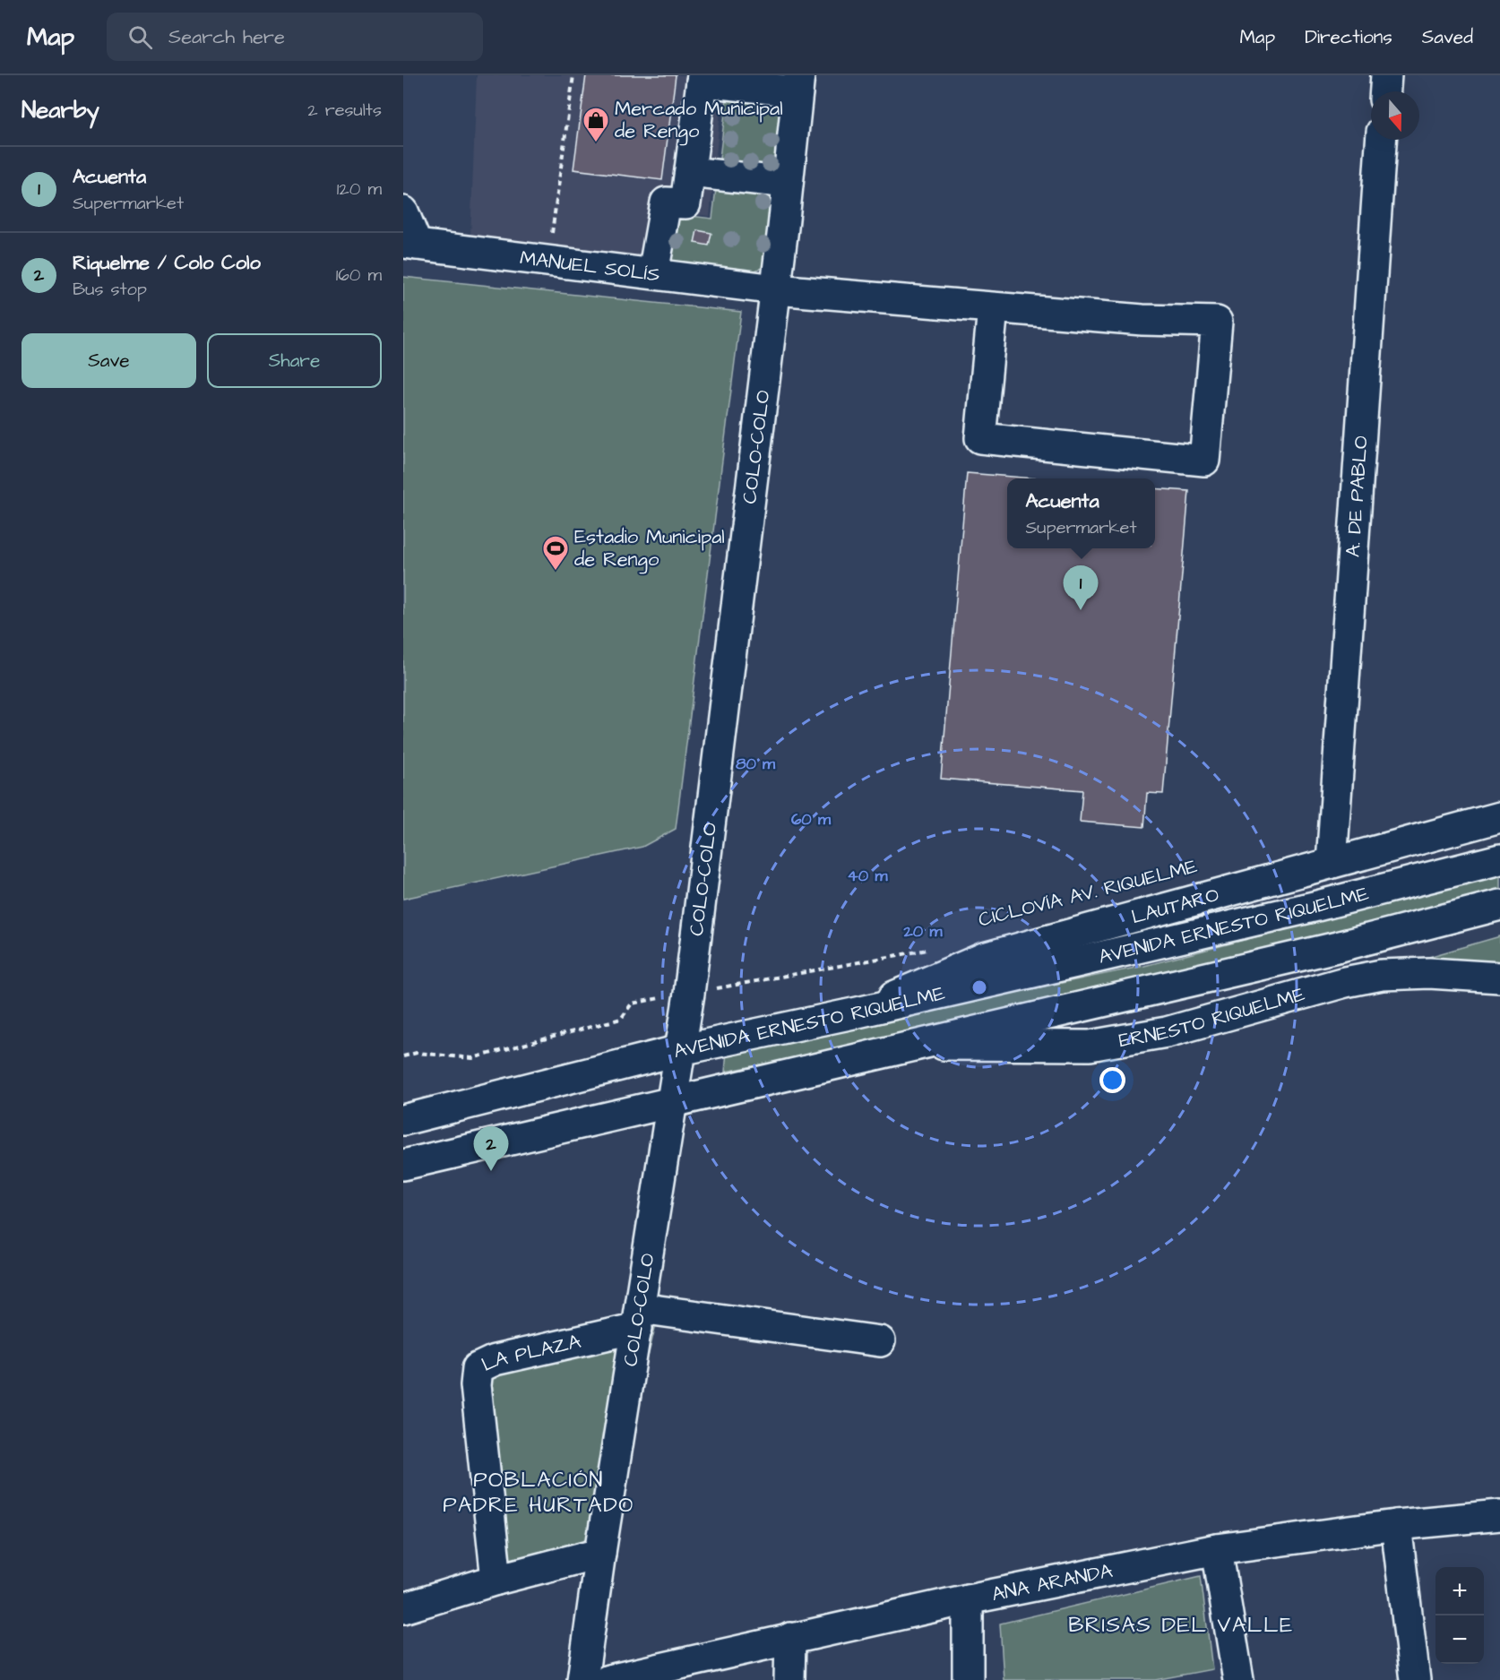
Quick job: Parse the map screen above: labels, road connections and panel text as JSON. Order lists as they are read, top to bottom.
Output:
{
  "streets": {
    "street": [
      "MANUEL SOLÍS",
      "COLO-COLO",
      "A. DE PABLO",
      "LAUTARO",
      "AVENIDA ERNESTO RIQUELME",
      "ERNESTO RIQUELME",
      "LA PLAZA",
      "ANA ARANDA"
    ]
  },
  "crossings": [
    ["MANUEL SOLÍS", "COLO-COLO"],
    ["COLO-COLO", "AVENIDA ERNESTO RIQUELME"],
    ["COLO-COLO", "LA PLAZA"],
    ["A. DE PABLO", "LAUTARO"],
    ["LAUTARO", "AVENIDA ERNESTO RIQUELME"]
  ],
  "districts": ["POBLACIÓN PADRE HURTADO", "BRISAS DEL VALLE"],
  "places": {
    "shop": ["Mercado Municipal de Rengo"],
    "sports": ["Estadio Municipal de Rengo"]
  },
  "north": "bottom",
  "page": {
    "header": "Map",
    "search": "Search here",
    "nav": ["Map", "Directions", "Saved"],
    "heading": ["Nearby", "2 results"],
    "list": [
      {
        "mark": "1",
        "name": "Acuenta",
        "note": "Supermarket",
        "value": "120 m"
      },
      {
        "mark": "2",
        "name": "Riquelme / Colo Colo",
        "note": "Bus stop",
        "value": "160 m"
      }
    ],
    "buttons": ["Save", "Share"],
    "popup": ["Acuenta", "Supermarket"],
    "pins": ["1", "2"],
    "map_buttons": ["+", "−"]
  },
  "rings": [
    "80 m",
    "60 m",
    "40 m",
    "20 m"
  ]
}
